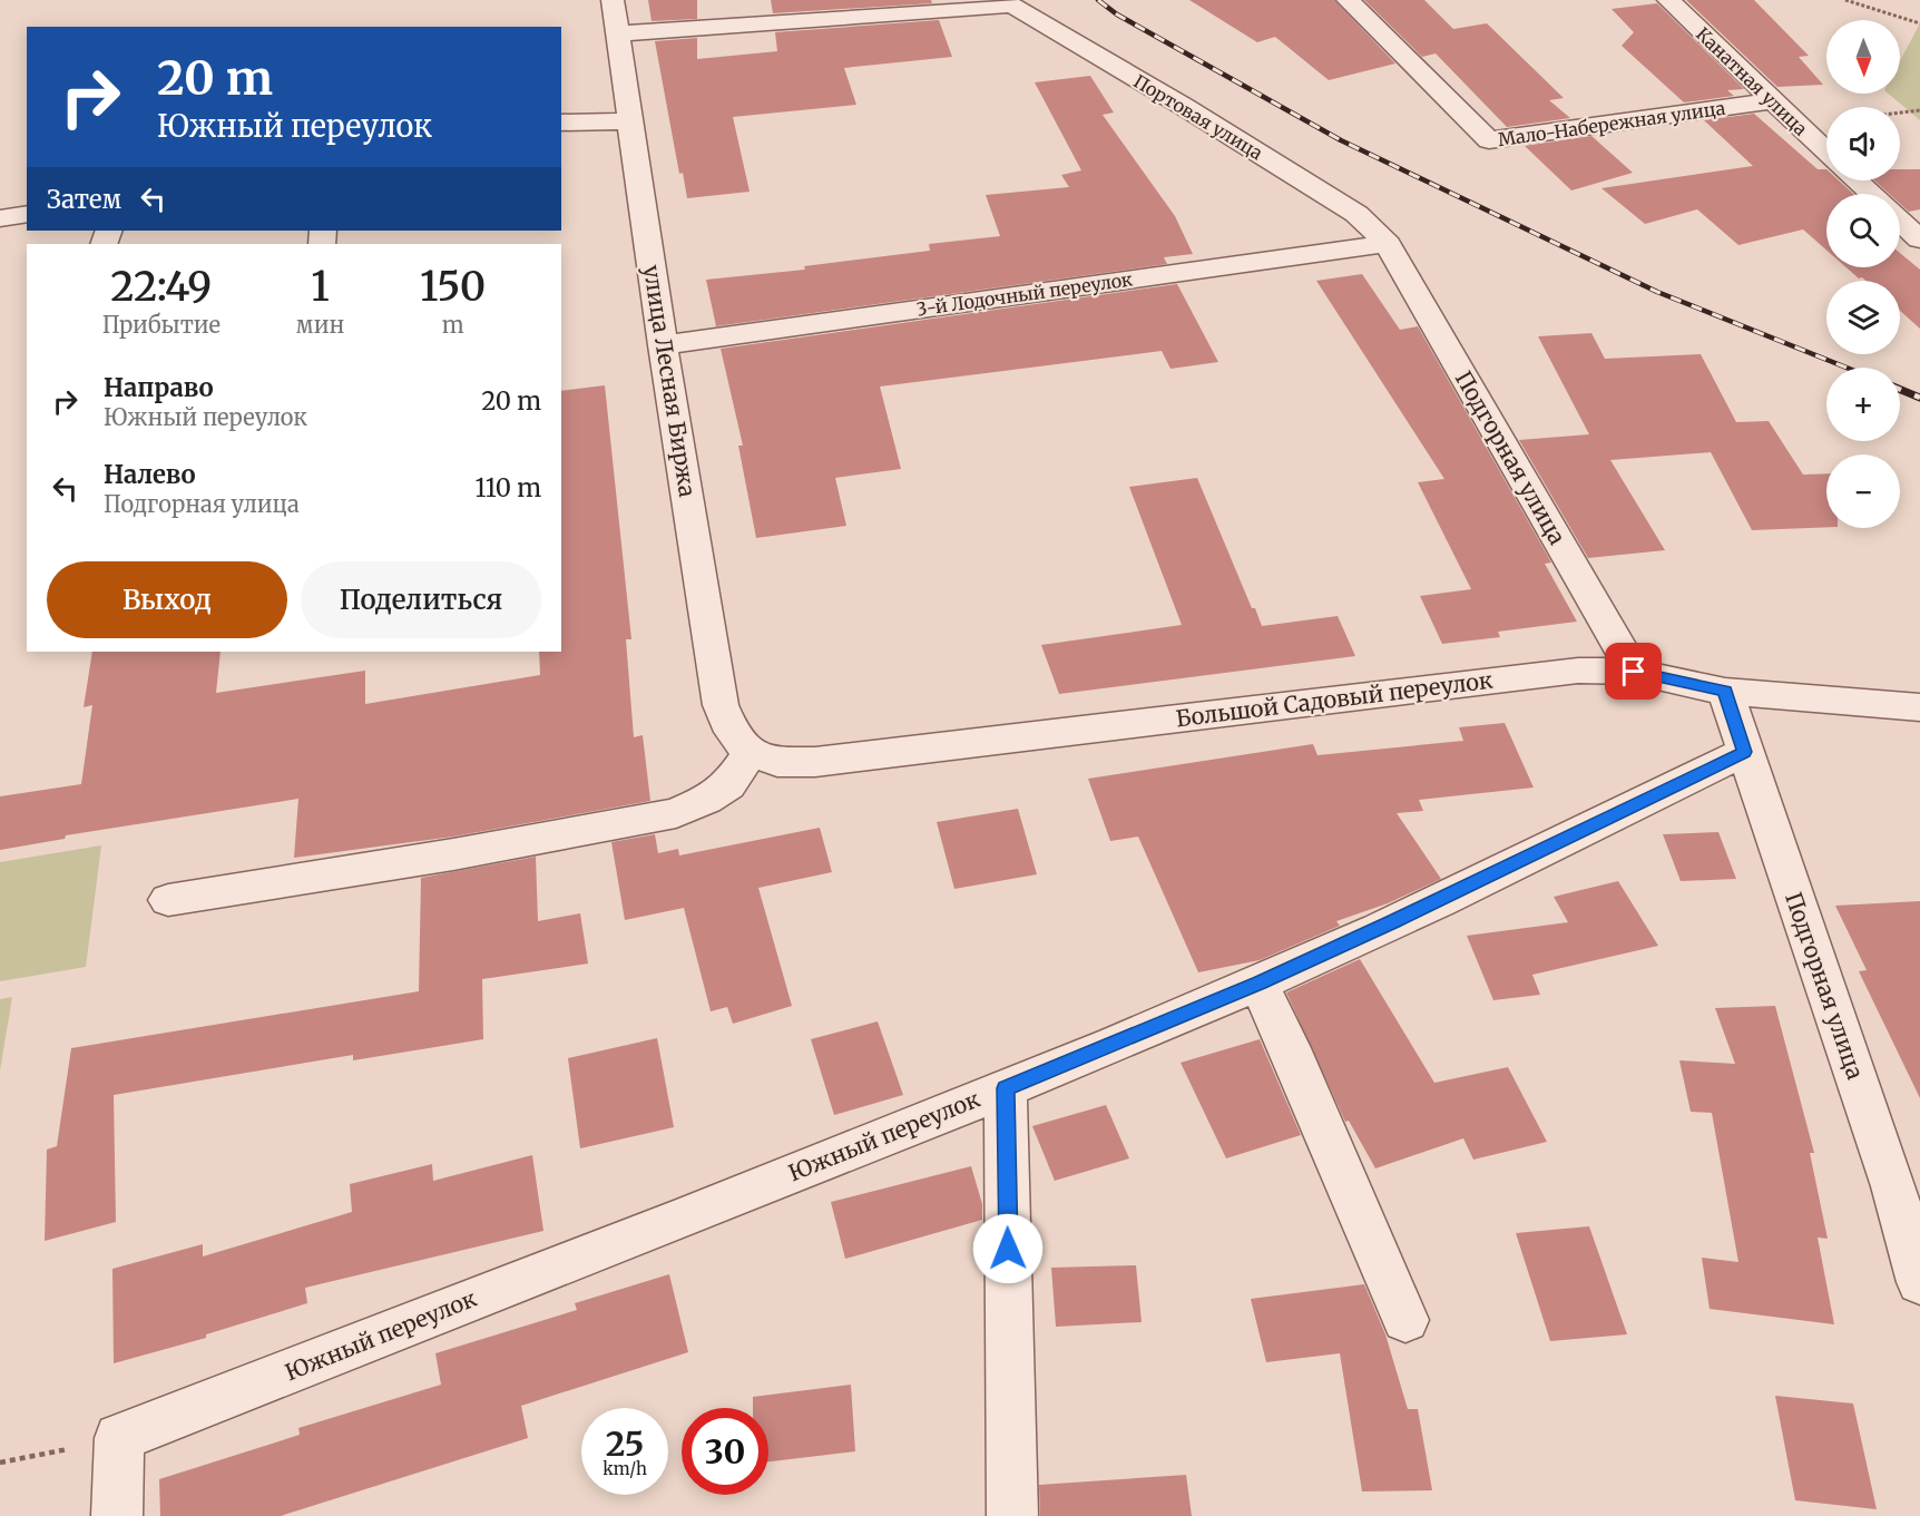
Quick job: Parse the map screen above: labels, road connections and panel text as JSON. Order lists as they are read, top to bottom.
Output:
{
  "streets": {
    "street": [
      "Канатная улица",
      "Портовая улица",
      "Мало-Набережная улица",
      "3-й Лодочный переулок",
      "улица Лесная Биржа",
      "Подгорная улица",
      "Большой Садовый переулок",
      "Южный переулок"
    ]
  },
  "crossings": [
    ["Канатная улица", "Мало-Набережная улица"],
    ["Портовая улица", "3-й Лодочный переулок"],
    ["Портовая улица", "Подгорная улица"],
    ["3-й Лодочный переулок", "улица Лесная Биржа"],
    ["3-й Лодочный переулок", "Подгорная улица"],
    ["улица Лесная Биржа", "Большой Садовый переулок"],
    ["Подгорная улица", "Большой Садовый переулок"],
    ["Подгорная улица", "Южный переулок"]
  ],
  "north": "bottom",
  "page": {
    "map_buttons": ["+", "−"],
    "turn": ["20 m", "Южный переулок"],
    "then": "Затем",
    "eta": [
      "22:49",
      "Прибытие",
      "1",
      "мин",
      "150",
      "m"
    ],
    "list": [
      {
        "name": "Направо",
        "note": "Южный переулок",
        "value": "20 m"
      },
      {
        "name": "Налево",
        "note": "Подгорная улица",
        "value": "110 m"
      }
    ],
    "buttons": ["Выход", "Поделиться"],
    "speed": "25 km/h",
    "limit": "30"
  }
}
